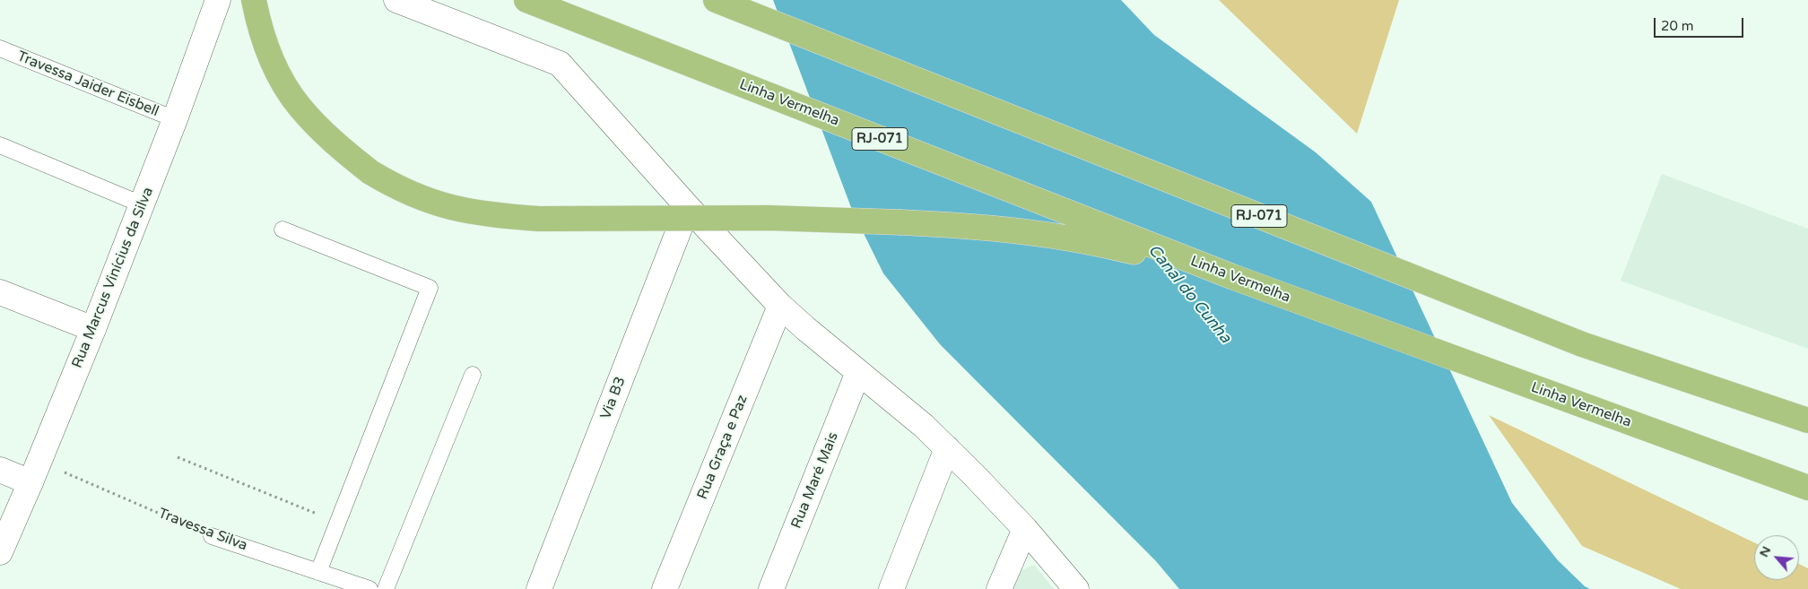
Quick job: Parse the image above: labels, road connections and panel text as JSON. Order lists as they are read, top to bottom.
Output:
{
  "streets": {
    "highway": ["Linha Vermelha", "RJ-071"],
    "street": [
      "Rua Marcus Vinícius da Silva",
      "Via B3",
      "Rua Graça e Paz",
      "Rua Maré Mais"
    ],
    "lane": ["Travessa Jaider Eisbell", "Travessa Silva"]
  },
  "crossings": [
    ["Travessa Jaider Eisbell", "Rua Marcus Vinícius da Silva"],
    ["Rua Marcus Vinícius da Silva", "Travessa Silva"]
  ],
  "water": ["Canal do Cunha"],
  "scale_bar": "20 m",
  "north": "top left"
}
